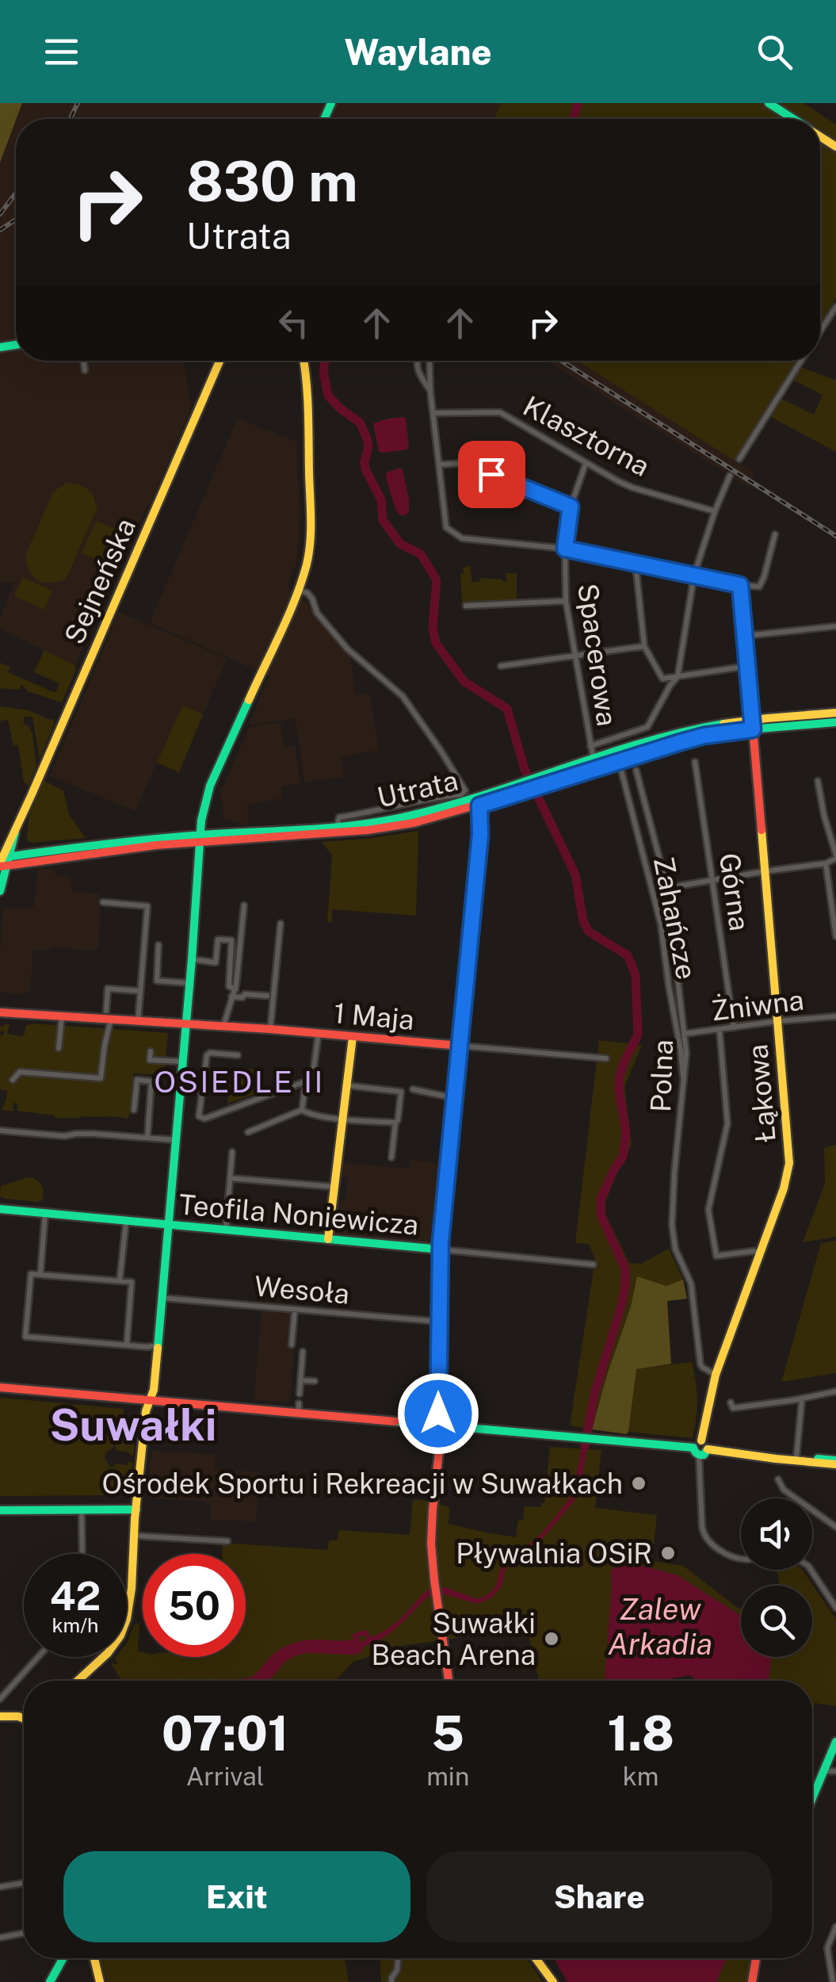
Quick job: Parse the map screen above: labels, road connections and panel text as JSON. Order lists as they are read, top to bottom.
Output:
{
  "streets": {
    "street": [
      "Klasztorna",
      "Sejneńska",
      "Spacerowa",
      "Utrata",
      "Górna",
      "Zahańcze",
      "Żniwna",
      "1 Maja",
      "Polna",
      "Łąkowa",
      "Teofila Noniewicza",
      "Wesoła"
    ]
  },
  "crossings": [
    ["Klasztorna", "Spacerowa"],
    ["Sejneńska", "Utrata"],
    ["Spacerowa", "Utrata"],
    ["Utrata", "Zahańcze"],
    ["Utrata", "Łąkowa"],
    ["Górna", "Żniwna"],
    ["Zahańcze", "Polna"],
    ["Żniwna", "Polna"],
    ["Żniwna", "Łąkowa"],
    ["Polna", "Łąkowa"]
  ],
  "districts": ["OSIEDLE II", "Suwałki"],
  "water": ["Zalew Arkadia"],
  "places": ["Ośrodek Sportu i Rekreacji w Suwałkach", "Pływalnia OSiR", "Suwałki Beach Arena"],
  "page": {
    "header": "Waylane",
    "turn": ["830 m", "Utrata"],
    "speed": "42 km/h",
    "limit": "50",
    "eta": [
      "07:01",
      "Arrival",
      "5",
      "min",
      "1.8",
      "km"
    ],
    "buttons": ["Exit", "Share"]
  }
}
